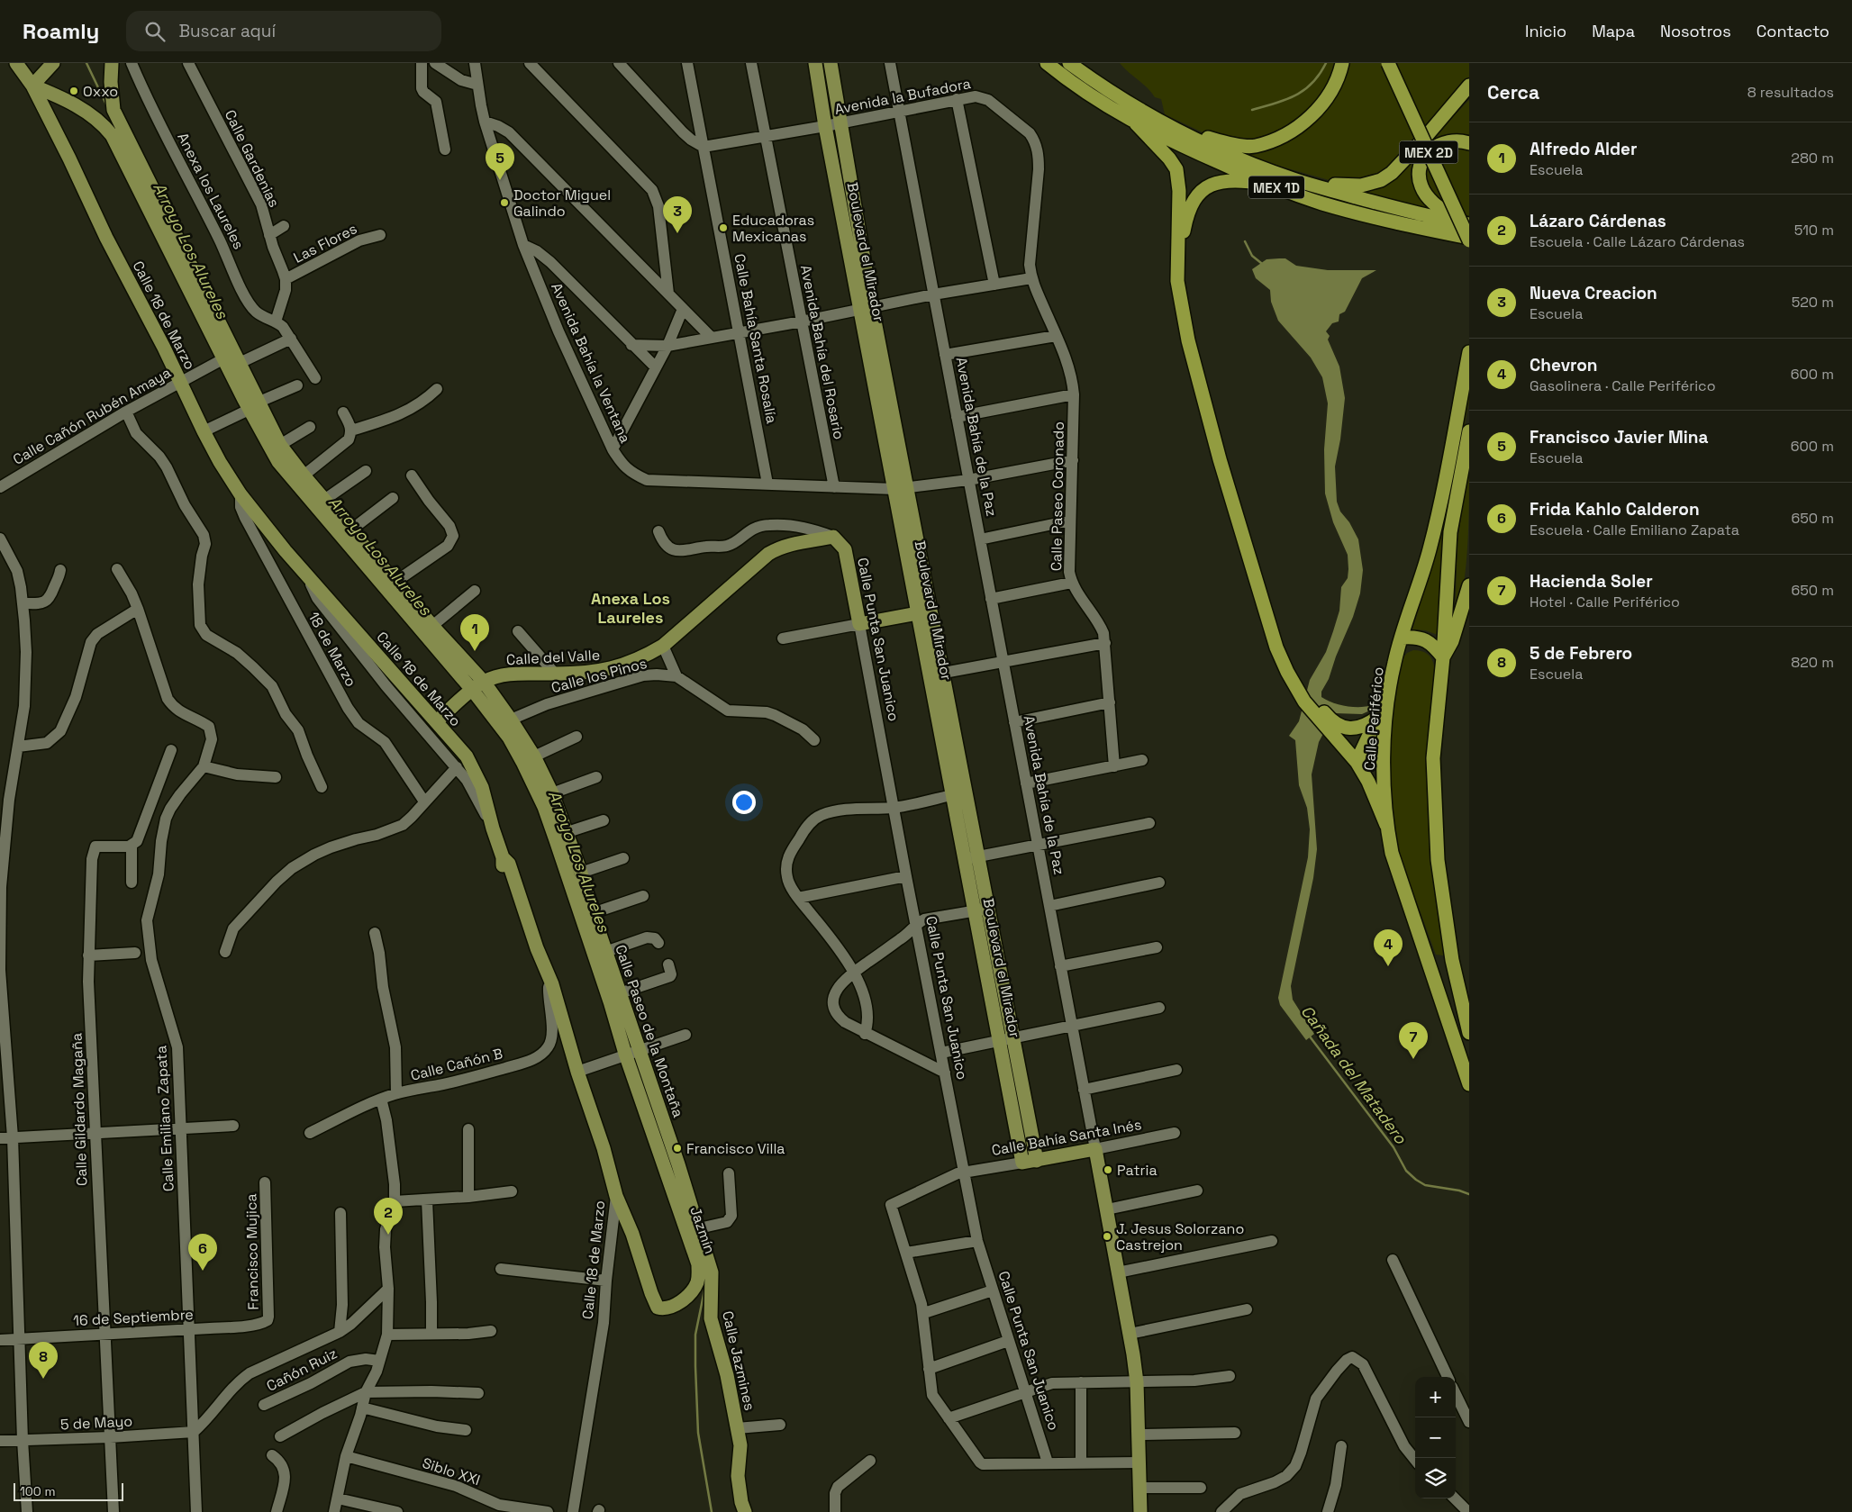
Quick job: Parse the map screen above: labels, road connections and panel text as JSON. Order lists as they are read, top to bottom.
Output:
{
  "streets": {
    "highway": ["MEX 2D", "MEX 1D", "Calle Periférico"],
    "main road": [
      "Boulevard el Mirador",
      "Calle 18 de Marzo",
      "Avenida Bahía de la Paz",
      "Calle Punta San Juanico",
      "Calle del Valle",
      "Calle Paseo de la Montaña",
      "Calle Bahía Santa Inés",
      "Jazmín",
      "Calle Jazmines"
    ],
    "street": [
      "Avenida la Bufadora",
      "Calle Gardenias",
      "Anexa los Laureles",
      "Las Flores",
      "Calle Bahía Santa Rosalía",
      "Avenida Bahía del Rosario",
      "Avenida Bahía la Ventana",
      "Calle Cañón Rubén Amaya",
      "Calle Paseo Coronado",
      "18 de Marzo",
      "Calle los Pinos",
      "Calle Cañón B",
      "Calle Gildardo Magaña",
      "Calle Emiliano Zapata",
      "Francisco Mujica",
      "16 de Septiembre",
      "Cañón Ruiz",
      "5 de Mayo",
      "Siblo XXI"
    ]
  },
  "crossings": [
    ["Avenida la Bufadora", "Boulevard el Mirador"],
    ["Avenida la Bufadora", "Calle Bahía Santa Rosalía"],
    ["Avenida la Bufadora", "Avenida Bahía del Rosario"],
    ["Avenida la Bufadora", "Avenida Bahía de la Paz"],
    ["Avenida la Bufadora", "Calle Paseo Coronado"],
    ["MEX 2D", "MEX 1D"],
    ["Calle Gardenias", "Anexa los Laureles"],
    ["Calle Gardenias", "Las Flores"],
    ["Boulevard el Mirador", "Avenida Bahía la Ventana"],
    ["Boulevard el Mirador", "Calle Bahía Santa Inés"],
    ["Calle 18 de Marzo", "Calle Cañón Rubén Amaya"],
    ["Calle 18 de Marzo", "18 de Marzo"],
    ["Calle 18 de Marzo", "Calle del Valle"],
    ["Calle 18 de Marzo", "Calle Paseo de la Montaña"],
    ["Calle 18 de Marzo", "Calle Cañón B"],
    ["Calle 18 de Marzo", "Jazmín"],
    ["Calle Bahía Santa Rosalía", "Avenida Bahía la Ventana"],
    ["Avenida Bahía del Rosario", "Avenida Bahía la Ventana"],
    ["Avenida Bahía la Ventana", "Avenida Bahía de la Paz"],
    ["Avenida Bahía la Ventana", "Calle Paseo Coronado"],
    ["Calle Cañón Rubén Amaya", "Calle Paseo de la Montaña"],
    ["Avenida Bahía de la Paz", "Calle Bahía Santa Inés"],
    ["Calle Punta San Juanico", "Calle del Valle"],
    ["Calle Punta San Juanico", "Calle Bahía Santa Inés"],
    ["Calle del Valle", "Calle Paseo de la Montaña"],
    ["Calle los Pinos", "Calle Paseo de la Montaña"],
    ["Calle Paseo de la Montaña", "Jazmín"],
    ["Calle Paseo de la Montaña", "Calle Jazmines"],
    ["Calle Gildardo Magaña", "16 de Septiembre"],
    ["Calle Gildardo Magaña", "5 de Mayo"],
    ["Calle Emiliano Zapata", "16 de Septiembre"],
    ["Calle Emiliano Zapata", "5 de Mayo"],
    ["Francisco Mujica", "16 de Septiembre"]
  ],
  "districts": ["Anexa Los Laureles"],
  "water": ["Arroyo Los Alureles", "Cañada del Matadero"],
  "places": [
    "Oxxo",
    "Doctor Miguel Galindo",
    "Educadoras Mexicanas",
    "Francisco Villa",
    "Patria",
    "J. Jesus Solorzano Castrejon"
  ],
  "scale_bar": "100 m",
  "page": {
    "header": "Roamly",
    "search": "Buscar aquí",
    "nav": [
      "Inicio",
      "Mapa",
      "Nosotros",
      "Contacto"
    ],
    "heading": ["Cerca", "8 resultados"],
    "list": [
      {
        "mark": "1",
        "name": "Alfredo Alder",
        "note": "Escuela",
        "value": "280 m"
      },
      {
        "mark": "2",
        "name": "Lázaro Cárdenas",
        "note": "Escuela · Calle Lázaro Cárdenas",
        "value": "510 m"
      },
      {
        "mark": "3",
        "name": "Nueva Creacion",
        "note": "Escuela",
        "value": "520 m"
      },
      {
        "mark": "4",
        "name": "Chevron",
        "note": "Gasolinera · Calle Periférico",
        "value": "600 m"
      },
      {
        "mark": "5",
        "name": "Francisco Javier Mina",
        "note": "Escuela",
        "value": "600 m"
      },
      {
        "mark": "6",
        "name": "Frida Kahlo Calderon",
        "note": "Escuela · Calle Emiliano Zapata",
        "value": "650 m"
      },
      {
        "mark": "7",
        "name": "Hacienda Soler",
        "note": "Hotel · Calle Periférico",
        "value": "650 m"
      },
      {
        "mark": "8",
        "name": "5 de Febrero",
        "note": "Escuela",
        "value": "820 m"
      }
    ],
    "pins": [
      "5",
      "3",
      "1",
      "4",
      "7",
      "2",
      "6",
      "8"
    ],
    "map_buttons": ["+", "−"],
    "scale": "100 m"
  }
}
